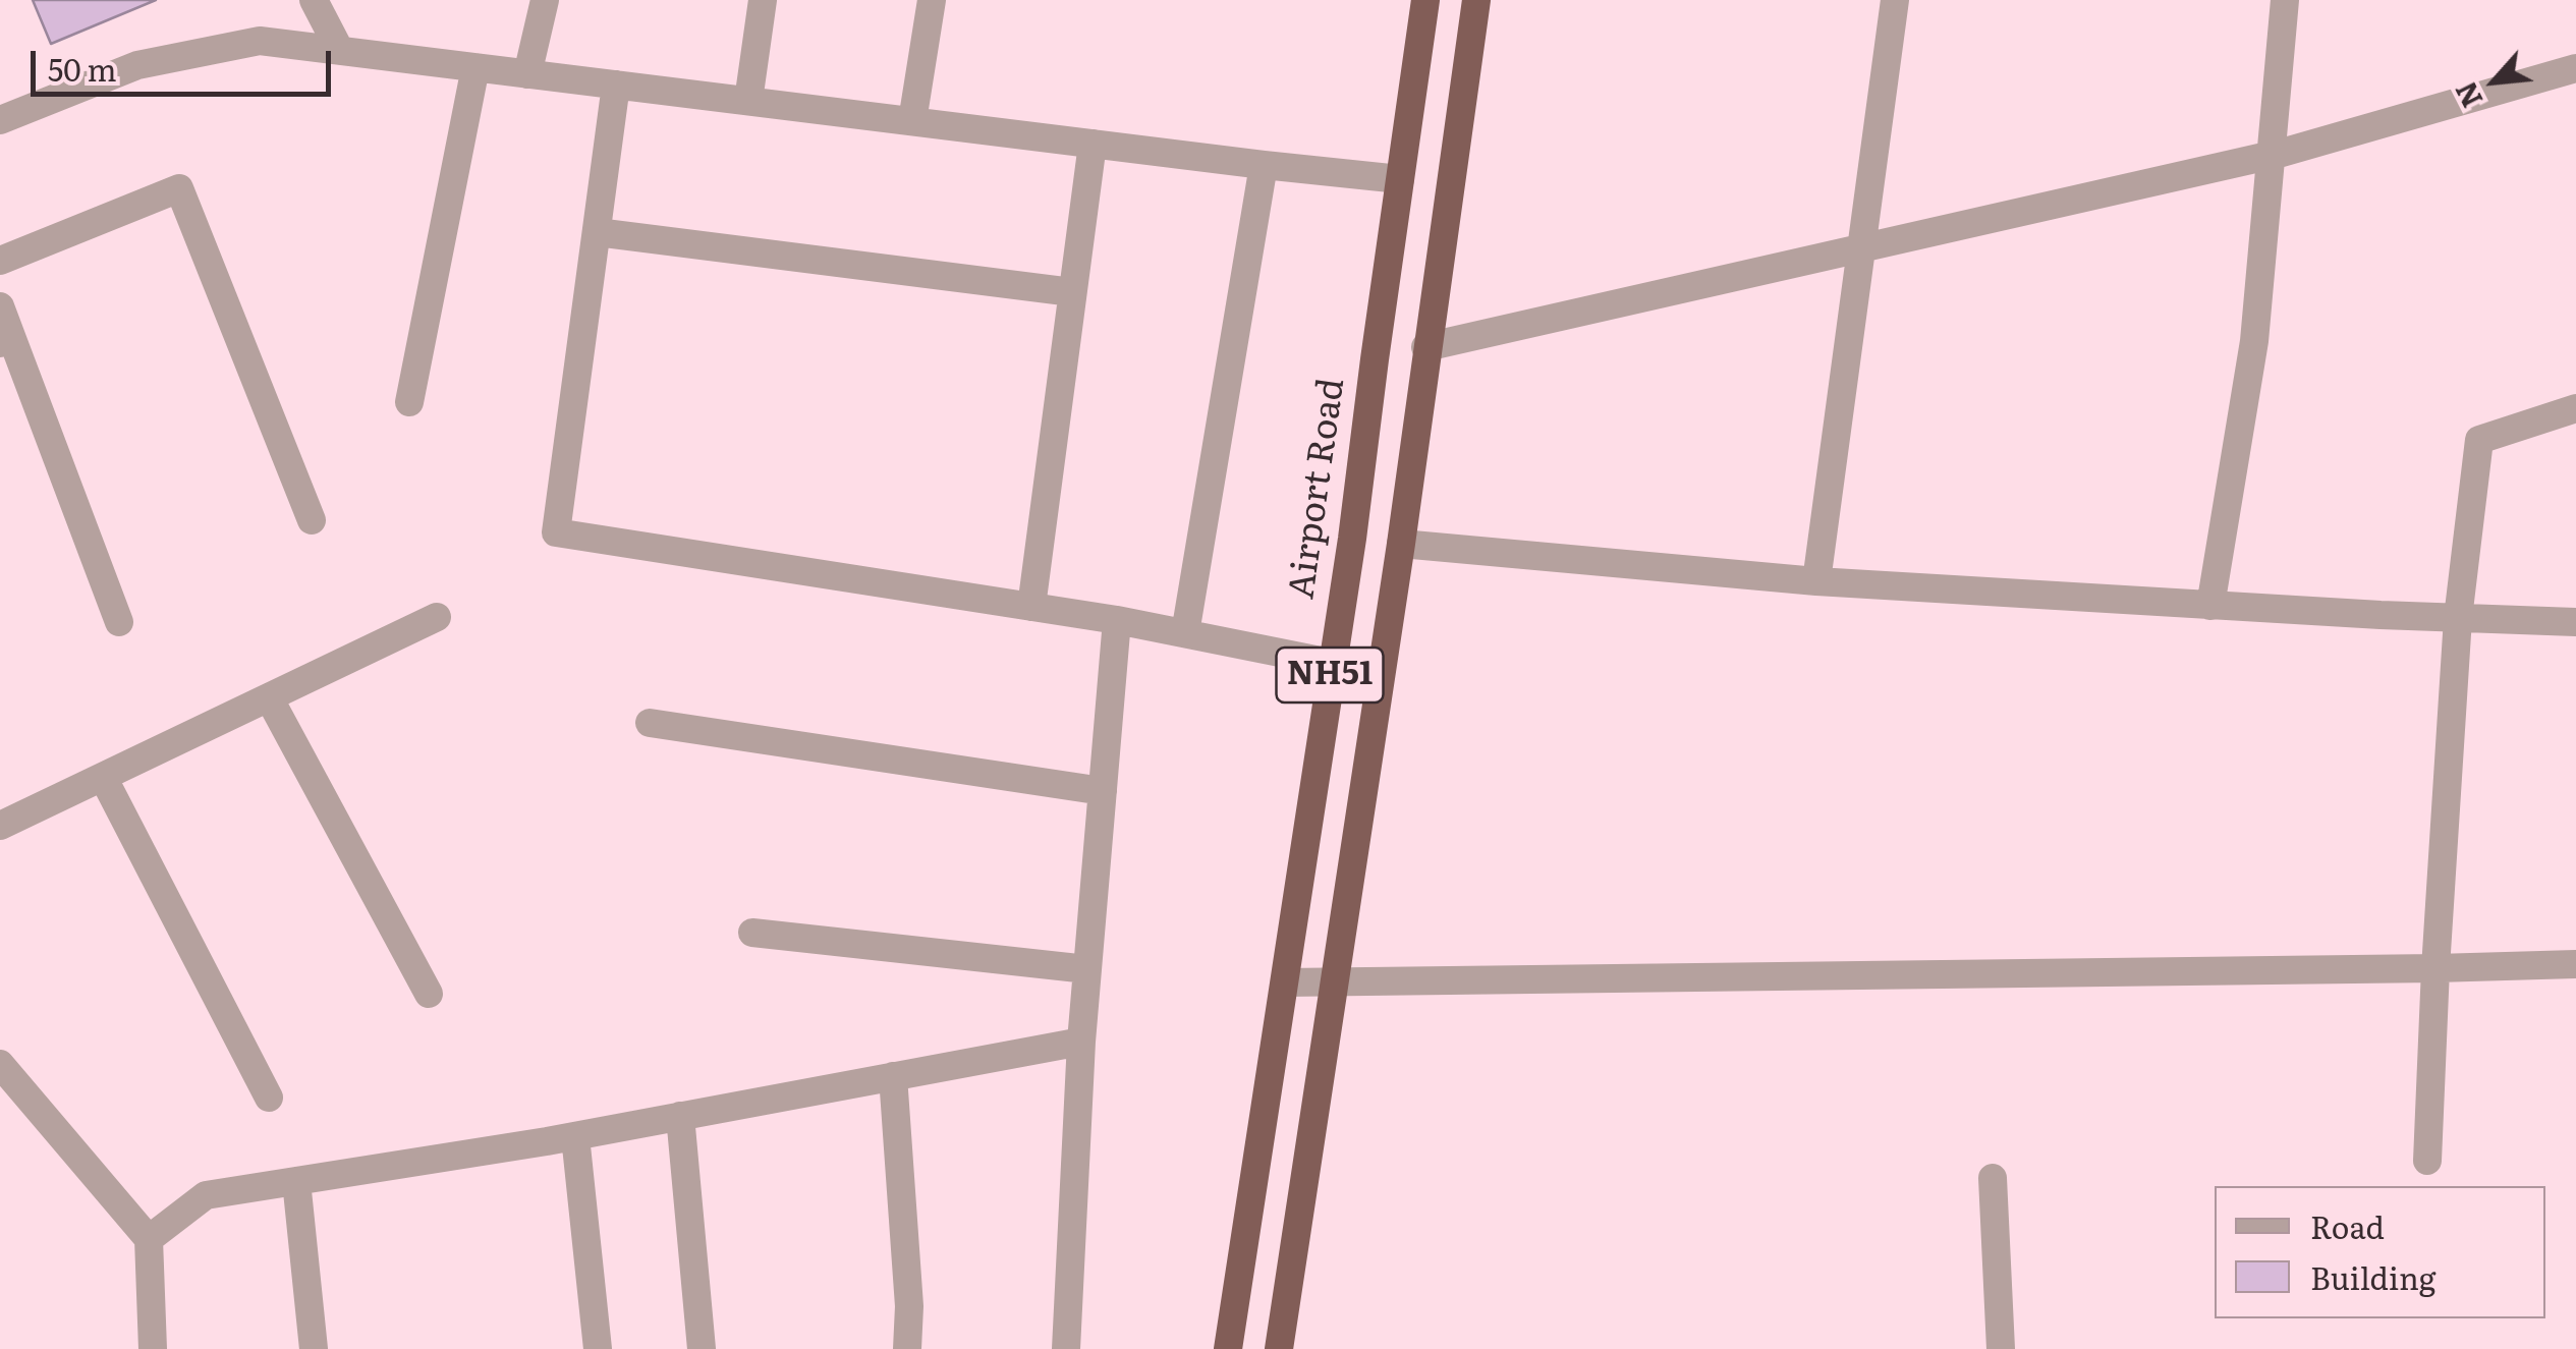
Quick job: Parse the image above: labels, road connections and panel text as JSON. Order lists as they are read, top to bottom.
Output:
{
  "streets": {
    "highway": ["Airport Road", "NH51"]
  },
  "legend": ["Road", "Building"],
  "scale_bar": "50 m",
  "north": "bottom left"
}
